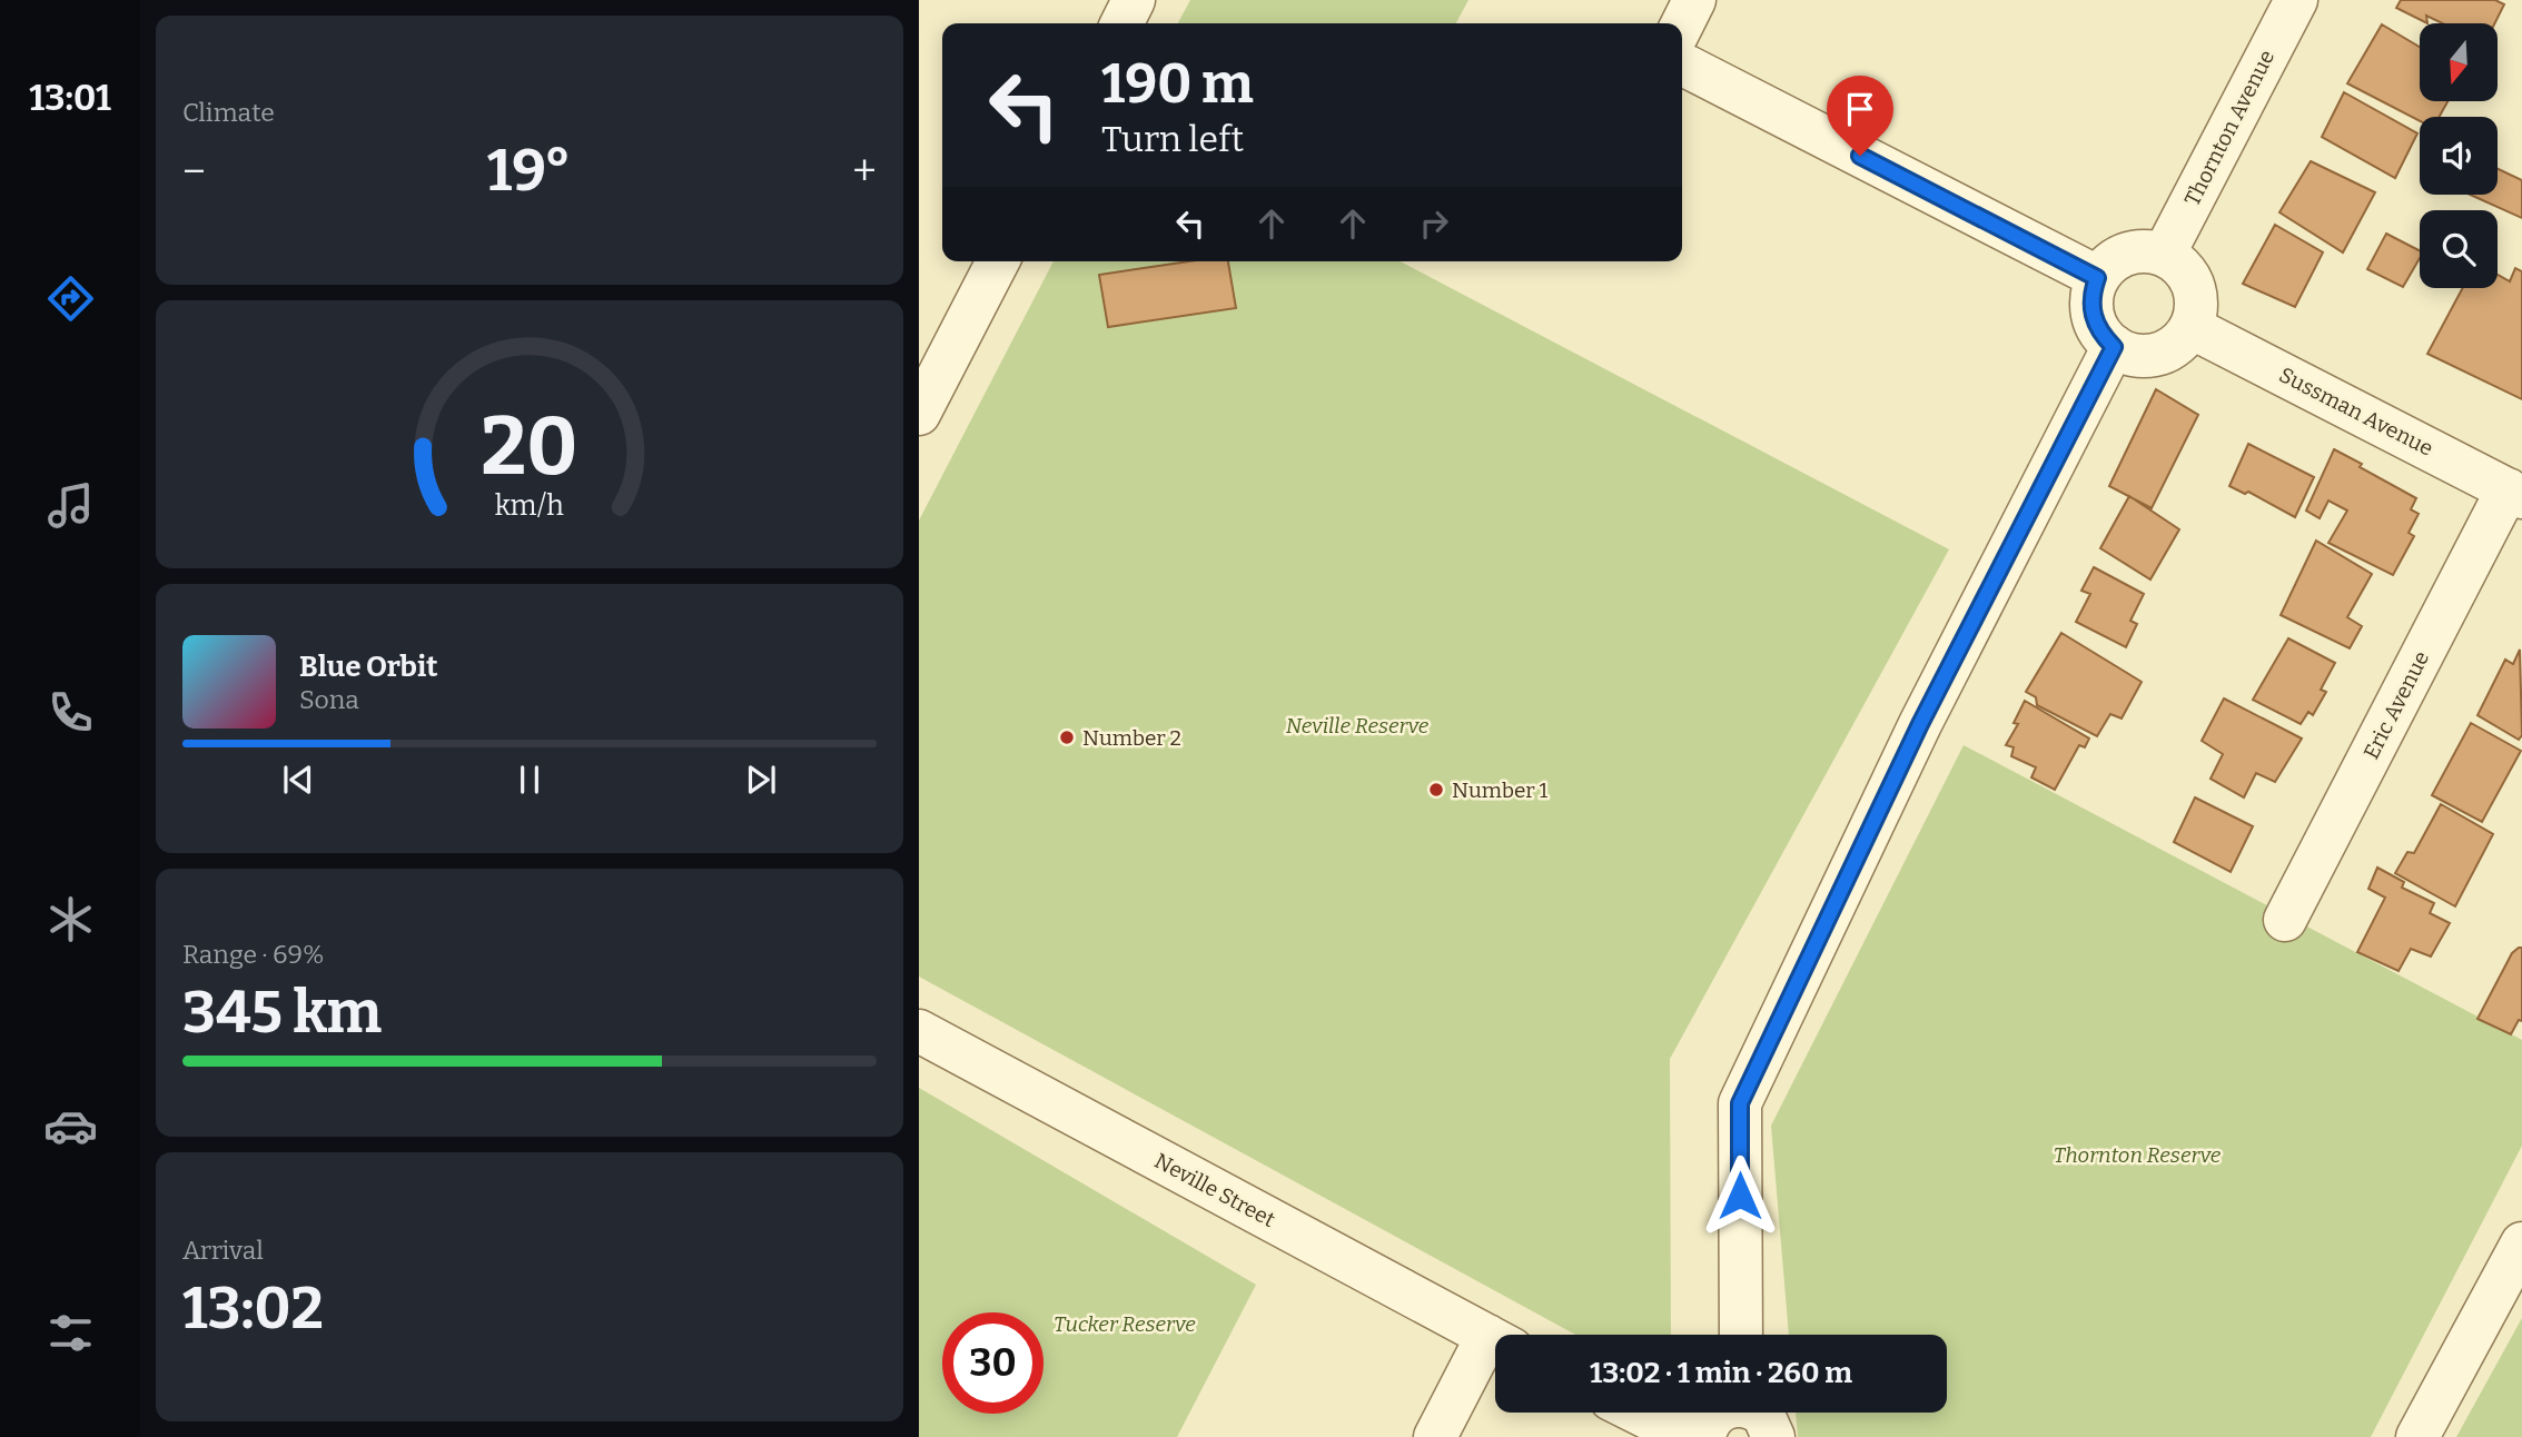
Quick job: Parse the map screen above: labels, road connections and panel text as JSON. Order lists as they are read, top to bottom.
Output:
{
  "streets": {
    "street": [
      "Thornton Avenue",
      "Sussman Avenue",
      "Eric Avenue",
      "Neville Street"
    ]
  },
  "crossings": [
    ["Thornton Avenue", "Sussman Avenue"],
    ["Sussman Avenue", "Eric Avenue"]
  ],
  "parks": ["Neville Reserve", "Thornton Reserve", "Tucker Reserve"],
  "places": ["Number 2", "Number 1"],
  "north": "bottom",
  "page": {
    "tabs": "13:01",
    "tile": [
      "Climate",
      ["Range · 69%", "345 km"],
      ["Arrival", "13:02"]
    ],
    "turn": ["190 m", "Turn left"],
    "heat": ["−", "19°", "+"],
    "song": ["Blue Orbit", "Sona"],
    "limit": "30",
    "trip": "13:02 · 1 min · 260 m",
    "gauge": ["20", "km/h"]
  }
}
